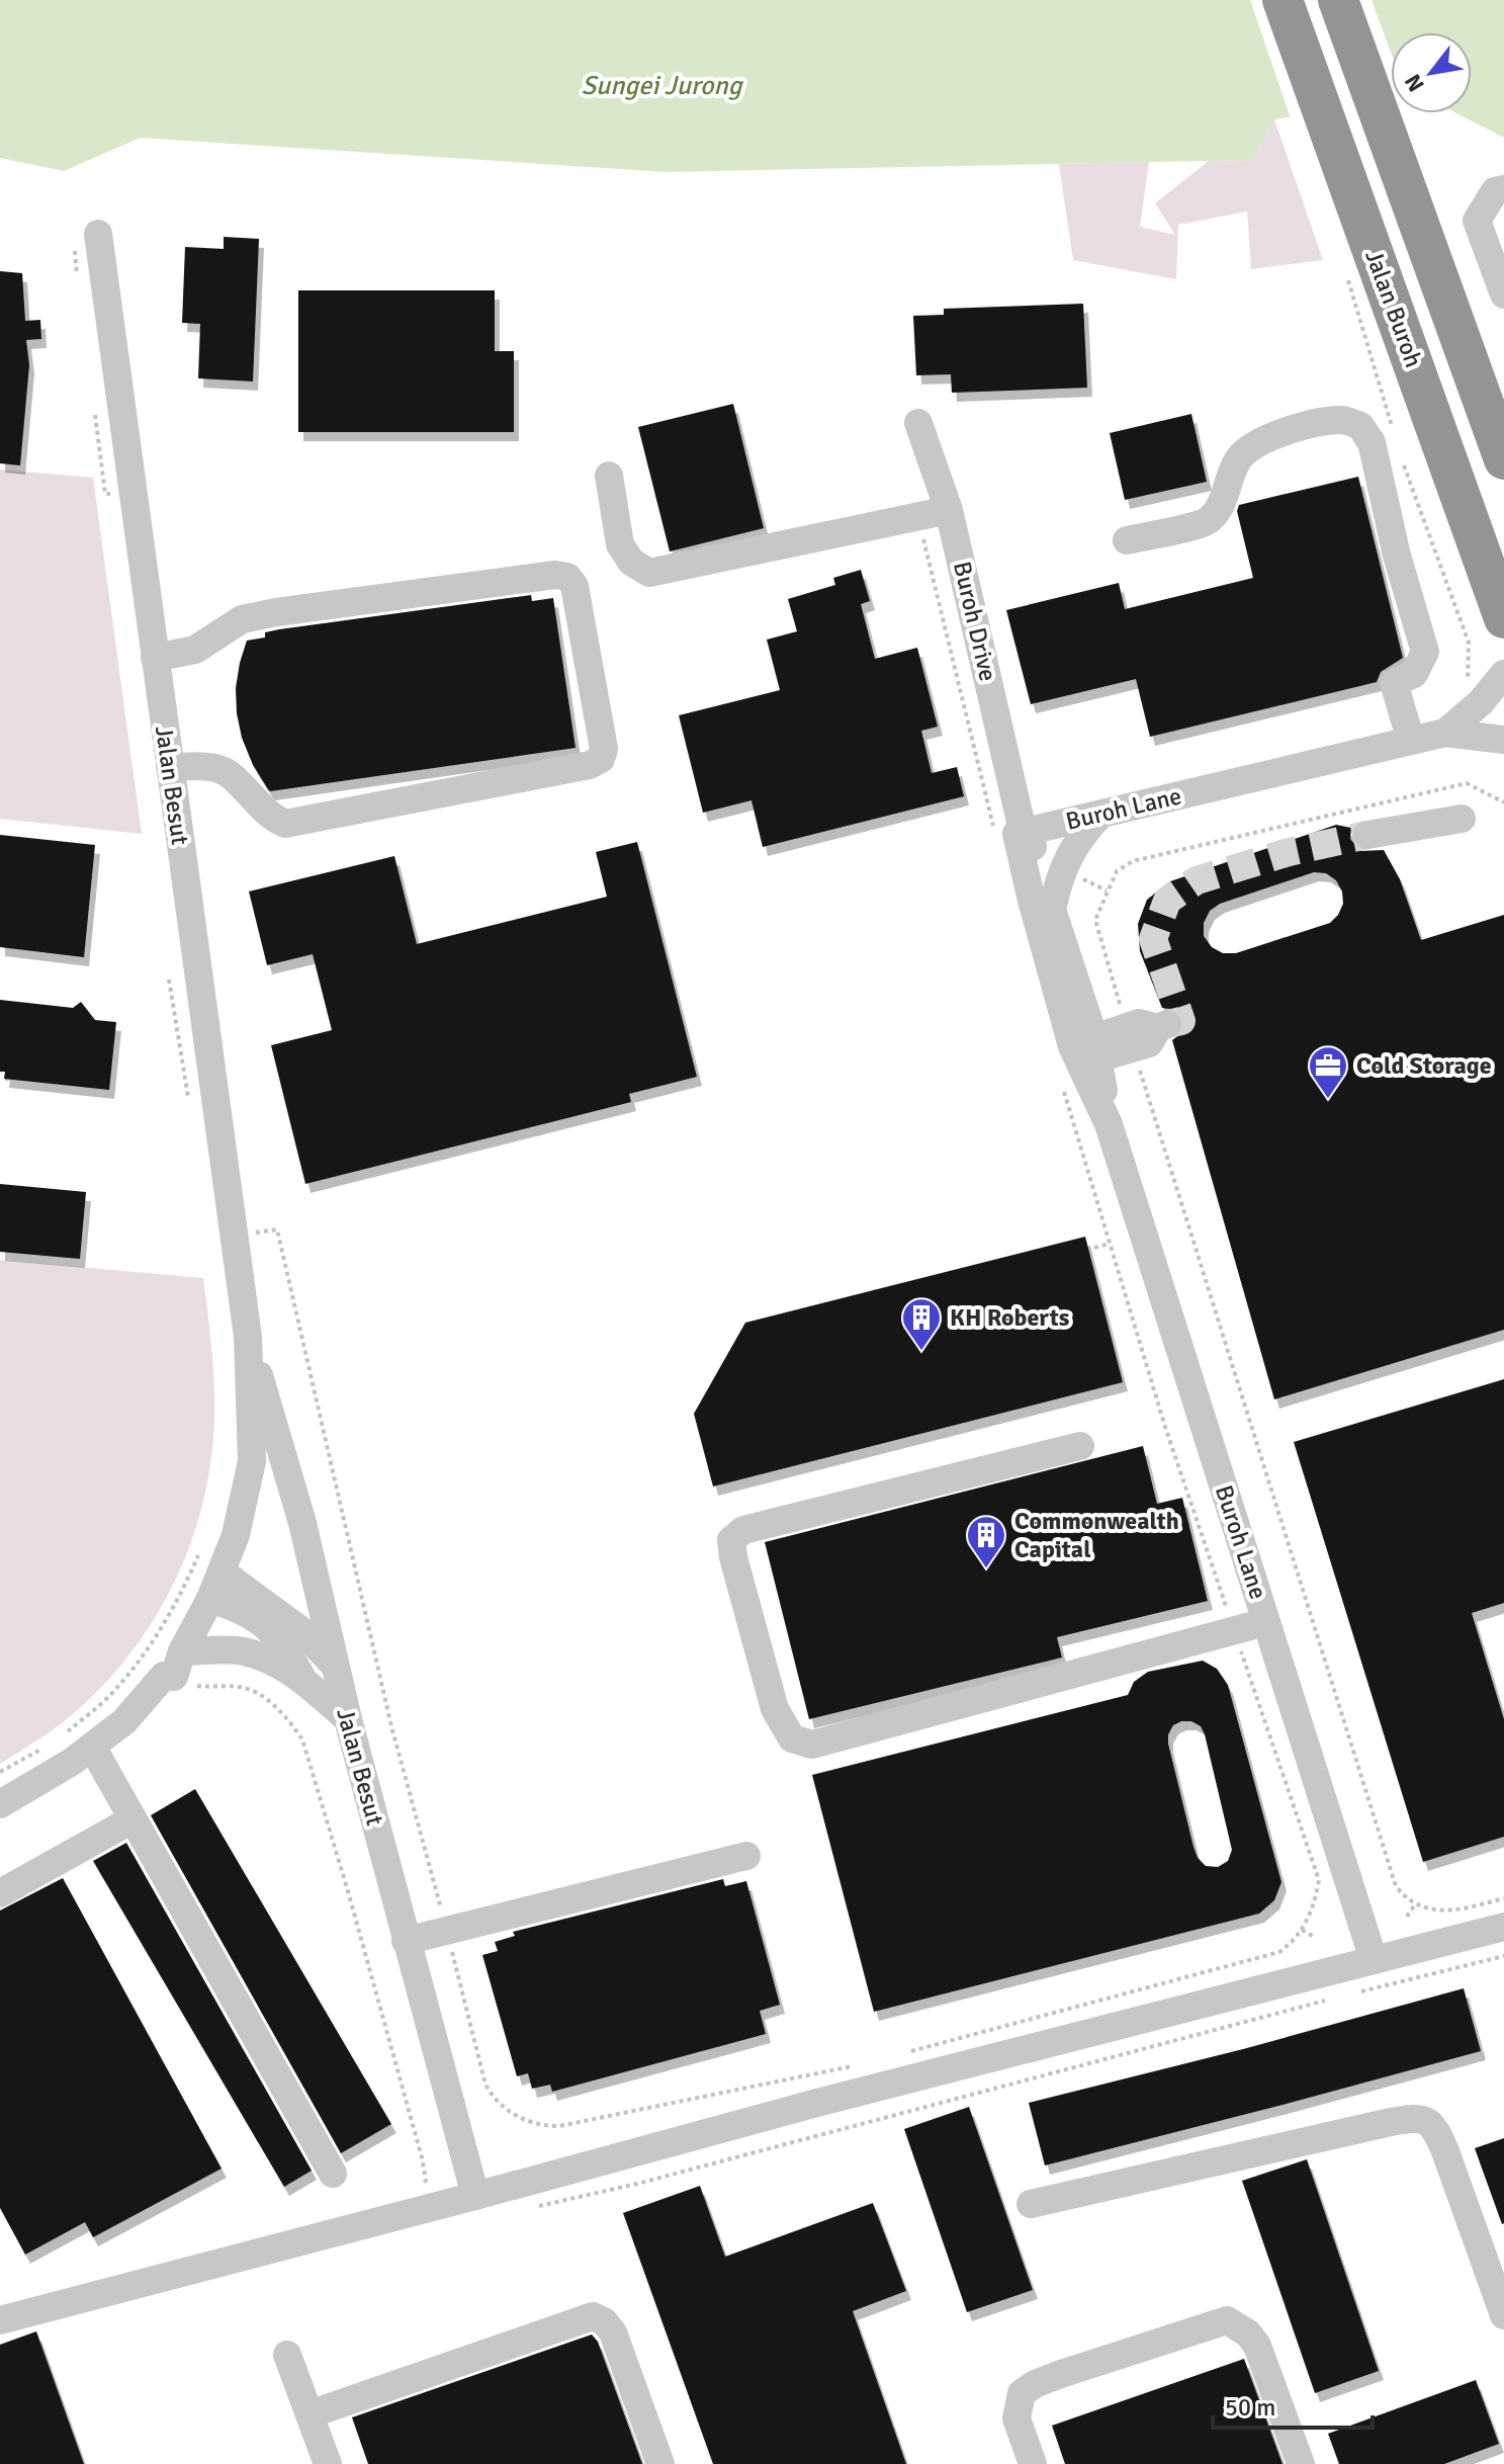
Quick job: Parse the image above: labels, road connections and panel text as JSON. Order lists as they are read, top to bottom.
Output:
{
  "streets": {
    "highway": ["Jalan Buroh"],
    "street": ["Buroh Drive", "Jalan Besut", "Buroh Lane"]
  },
  "crossings": [
    ["Buroh Drive", "Buroh Lane"]
  ],
  "water": ["Sungei Jurong"],
  "places": {
    "office": ["Cold Storage"],
    "building": ["KH Roberts", "Commonwealth Capital"]
  },
  "scale_bar": "50 m",
  "north": "bottom left"
}
